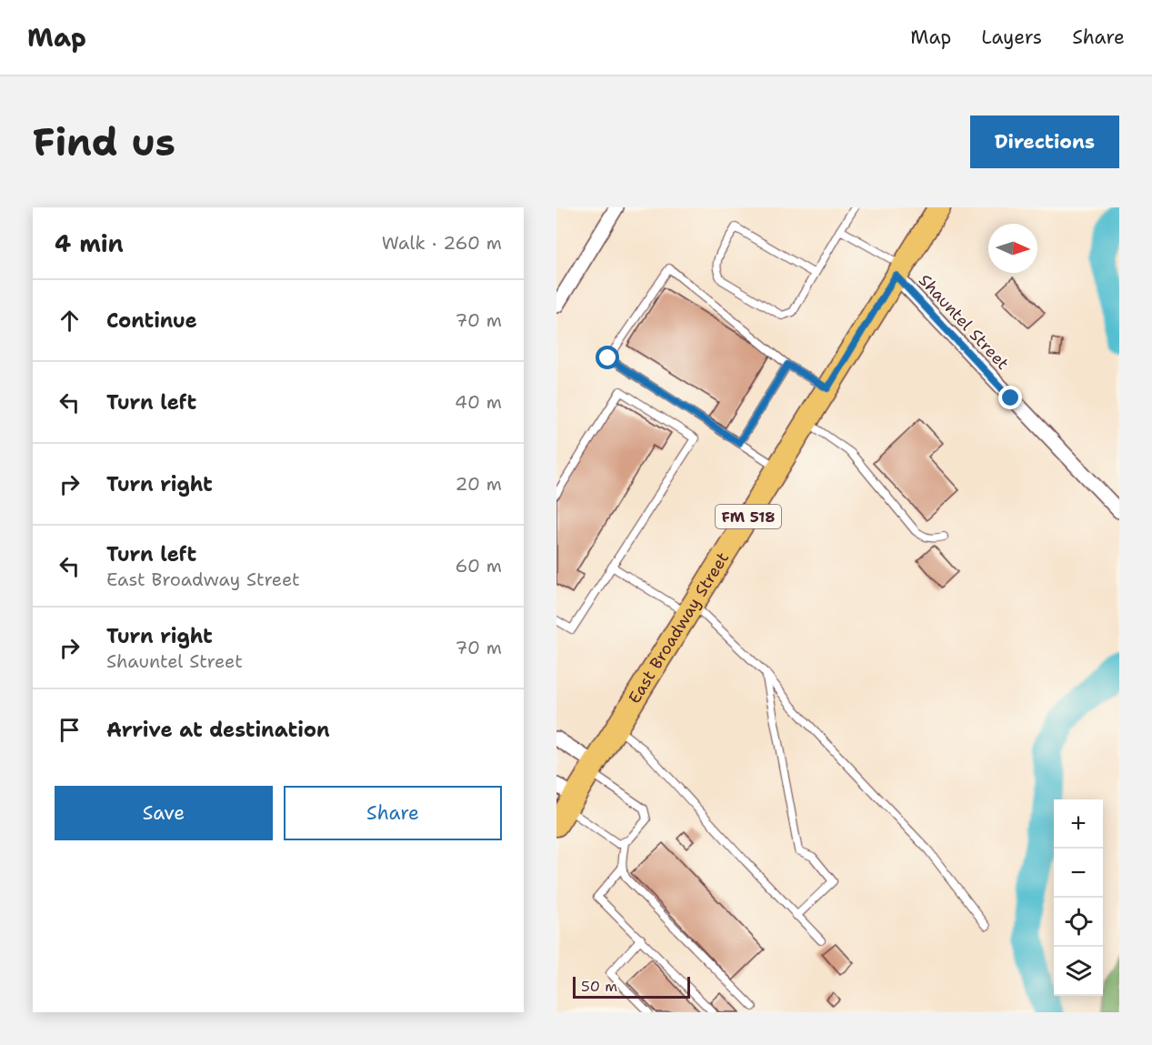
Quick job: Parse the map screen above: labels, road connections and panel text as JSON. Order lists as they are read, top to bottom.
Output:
{
  "streets": {
    "main road": ["FM 518", "East Broadway Street"],
    "street": ["Shauntel Street"]
  },
  "crossings": [
    ["Shauntel Street", "East Broadway Street"]
  ],
  "scale_bar": "50 m",
  "north": "right",
  "page": {
    "header": "Map",
    "nav": ["Map", "Layers", "Share"],
    "buttons": [
      "Directions",
      ["Save", "Share"]
    ],
    "title": "Find us",
    "heading": ["4 min", "Walk · 260 m"],
    "list": [
      ["Continue", "70 m"],
      ["Turn left", "40 m"],
      ["Turn right", "20 m"],
      ["Turn left", "East Broadway Street", "60 m"],
      ["Turn right", "Shauntel Street", "70 m"],
      "Arrive at destination"
    ],
    "map_buttons": ["+", "−"],
    "scale": "50 m"
  }
}
